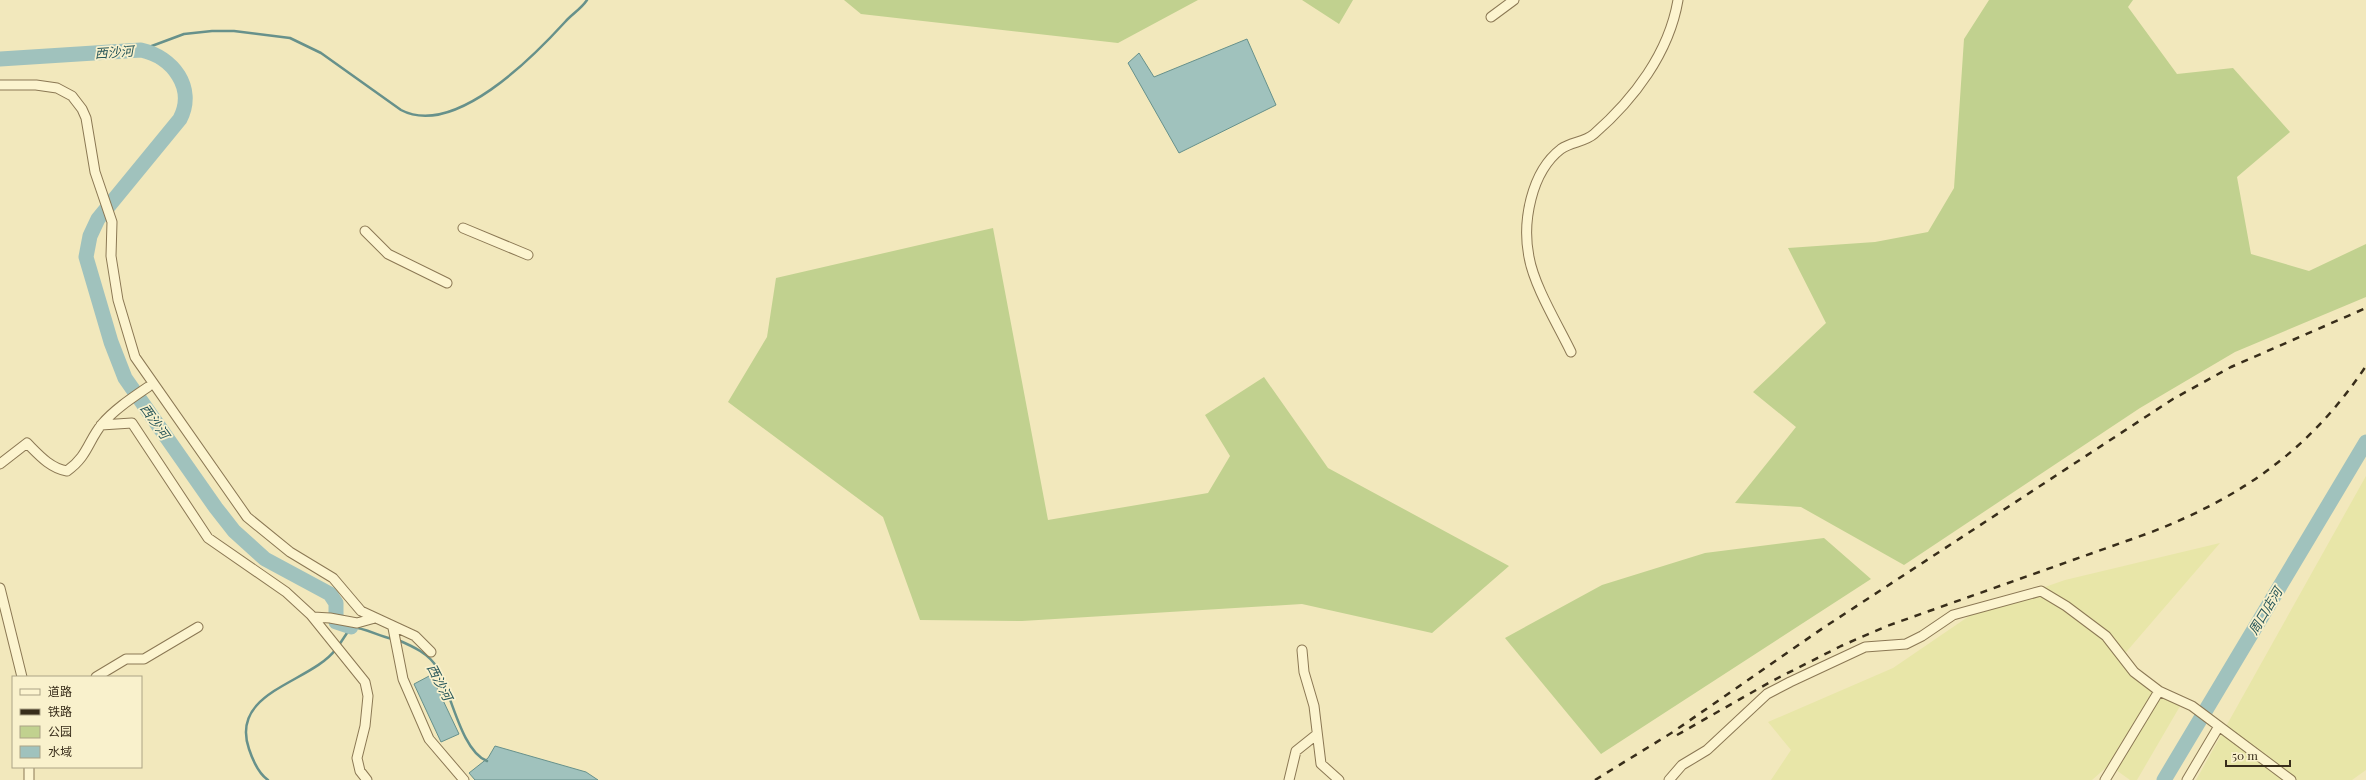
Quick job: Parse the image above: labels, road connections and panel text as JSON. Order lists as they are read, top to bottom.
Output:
{
  "water": ["西沙河", "周口店河"],
  "legend": [
    "道路",
    "铁路",
    "公园",
    "水域"
  ],
  "scale_bar": "50 m"
}
